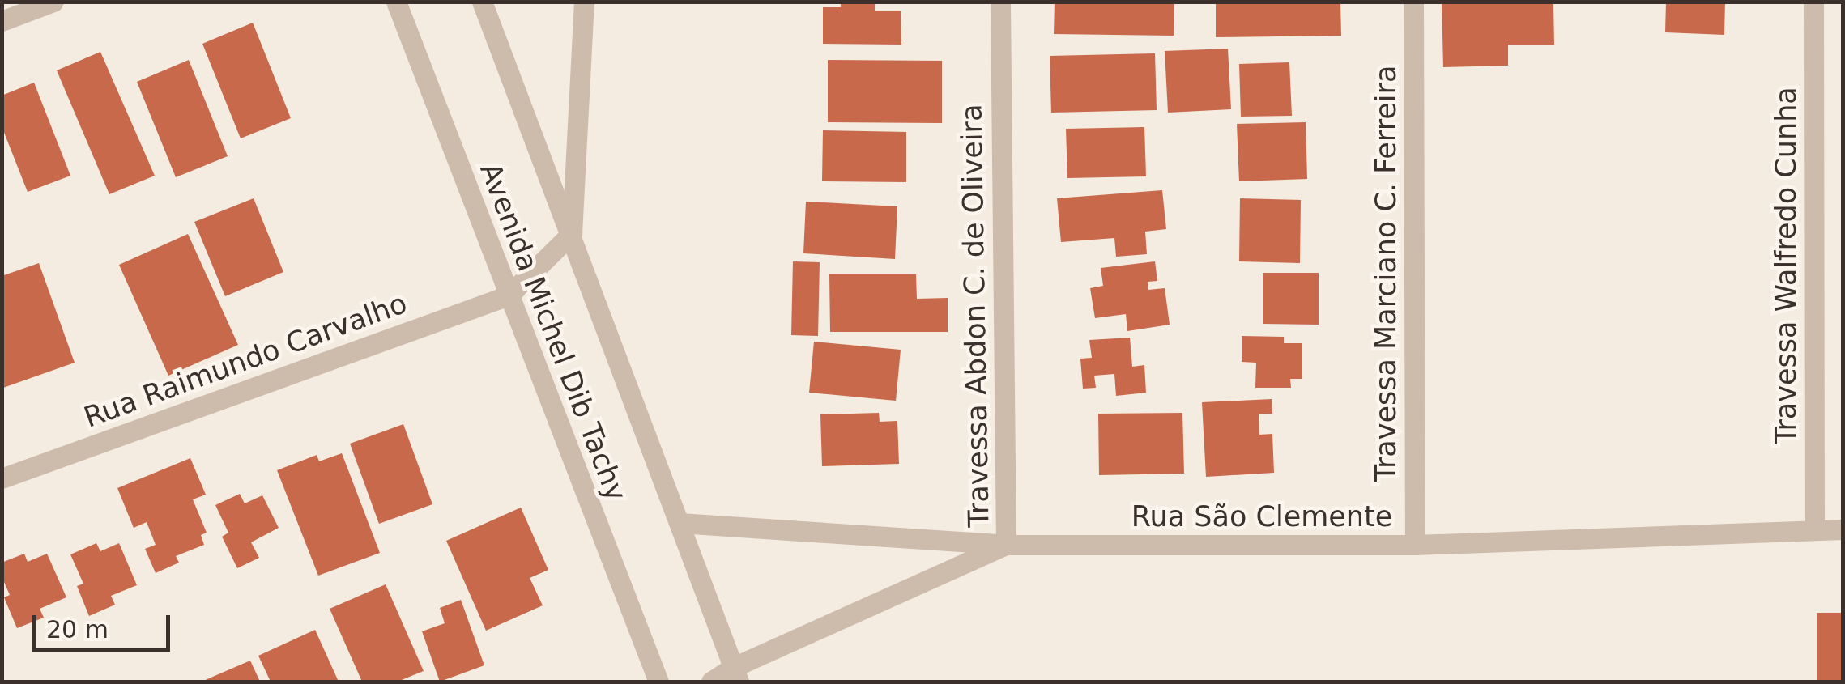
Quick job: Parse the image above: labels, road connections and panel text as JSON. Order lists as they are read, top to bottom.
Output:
{
  "streets": {
    "street": [
      "Travessa Walfredo Cunha",
      "Travessa Marciano C. Ferreira",
      "Travessa Abdon C. de Oliveira",
      "Avenida Michel Dib Tachy",
      "Rua Raimundo Carvalho",
      "Rua São Clemente"
    ]
  },
  "crossings": [
    ["Travessa Walfredo Cunha", "Rua São Clemente"],
    ["Travessa Marciano C. Ferreira", "Rua São Clemente"],
    ["Travessa Abdon C. de Oliveira", "Avenida Michel Dib Tachy"],
    ["Travessa Abdon C. de Oliveira", "Rua São Clemente"],
    ["Avenida Michel Dib Tachy", "Rua Raimundo Carvalho"],
    ["Avenida Michel Dib Tachy", "Rua São Clemente"]
  ],
  "scale_bar": "20 m"
}
